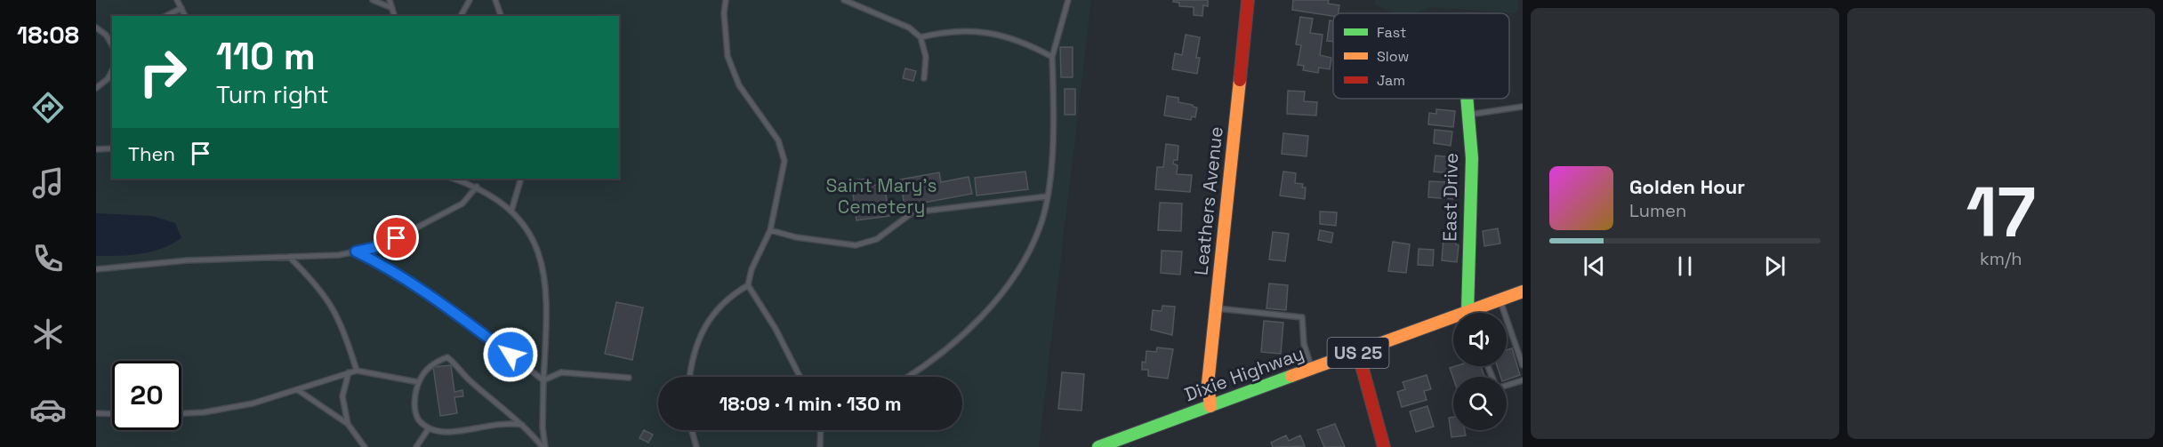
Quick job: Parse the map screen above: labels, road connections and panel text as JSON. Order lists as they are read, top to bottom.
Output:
{
  "streets": {
    "street": [
      "East Drive",
      "Leathers Avenue",
      "US 25",
      "Dixie Highway"
    ]
  },
  "crossings": [
    ["Leathers Avenue", "Dixie Highway"]
  ],
  "parks": ["Saint Mary’s Cemetery"],
  "legend": ["Fast", "Slow", "Jam"],
  "page": {
    "tabs": "18:08",
    "tile": ["17", "km/h"],
    "turn": ["110 m", "Turn right"],
    "then": "Then",
    "song": ["Golden Hour", "Lumen"],
    "limit": "20",
    "trip": "18:09 · 1 min · 130 m"
  }
}
